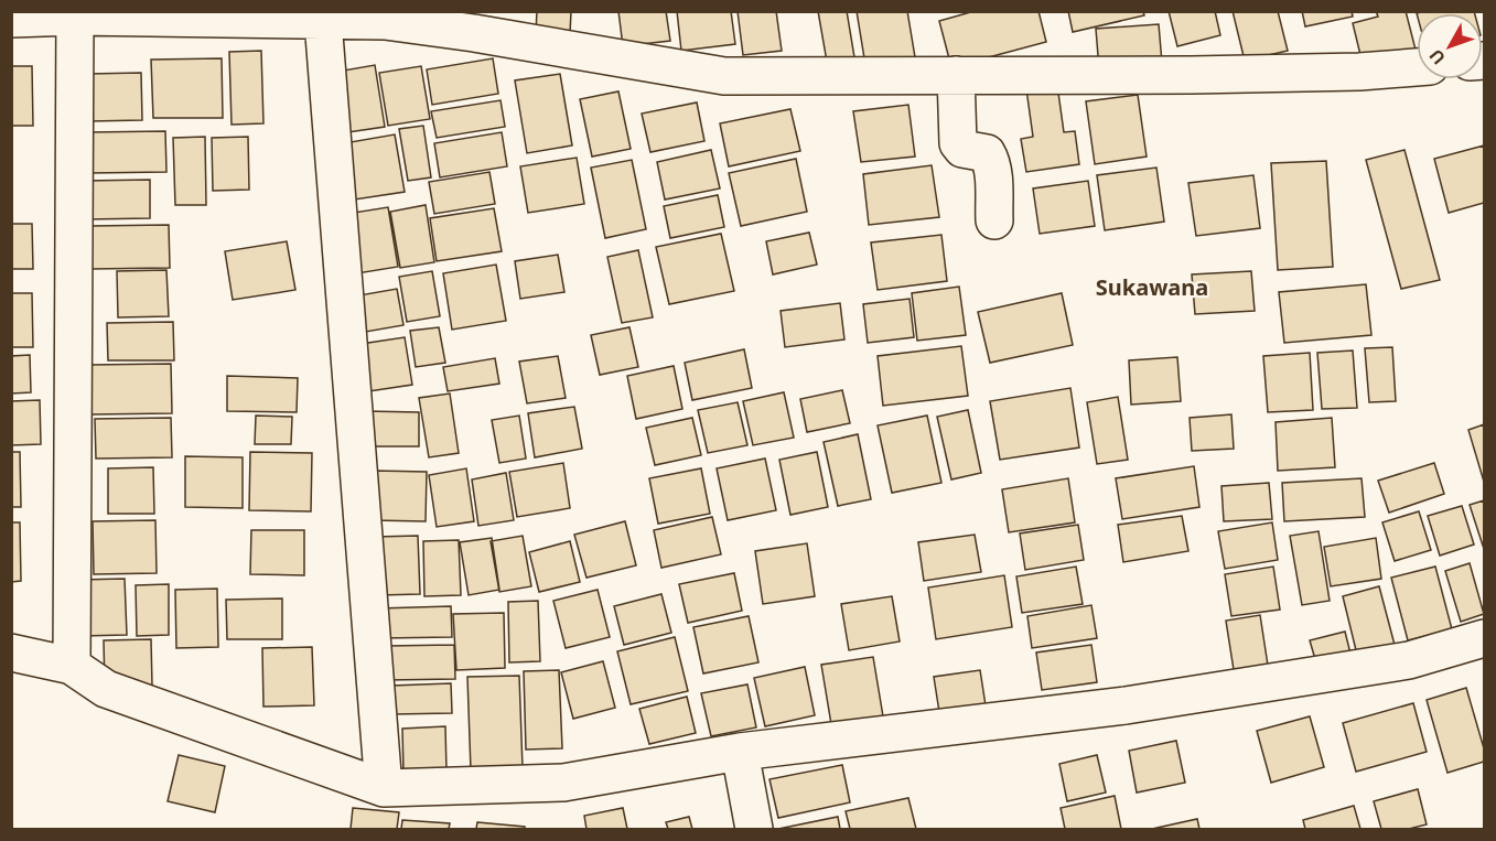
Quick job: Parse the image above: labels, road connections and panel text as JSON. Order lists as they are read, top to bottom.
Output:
{
  "districts": ["Sukawana"],
  "north": "bottom left"
}
